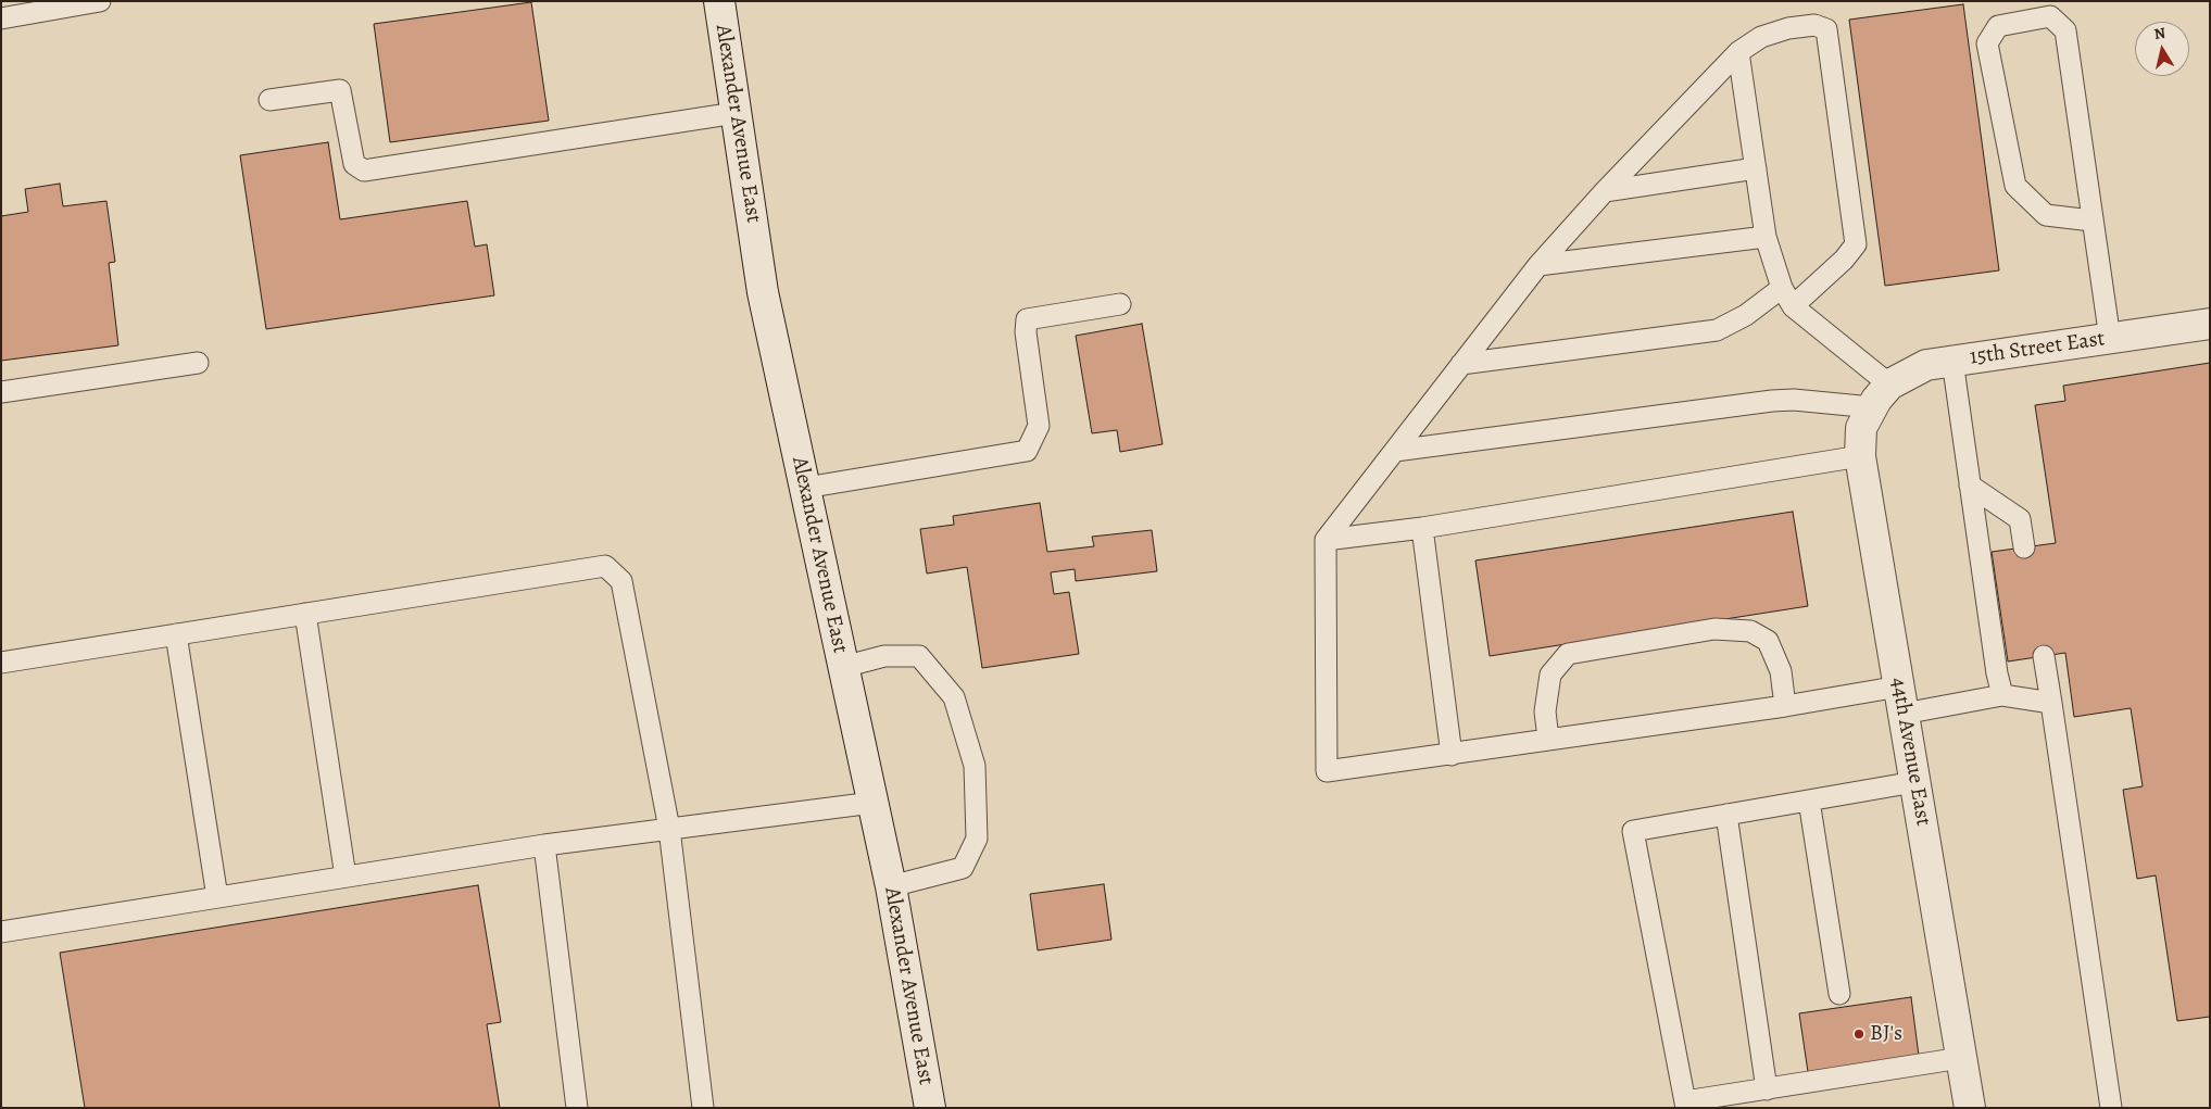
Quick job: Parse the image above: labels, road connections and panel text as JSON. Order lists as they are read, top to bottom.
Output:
{
  "streets": {
    "street": ["Alexander Avenue East", "15th Street East", "44th Avenue East"]
  },
  "crossings": [
    ["15th Street East", "44th Avenue East"]
  ],
  "places": ["BJ's"],
  "north": "top"
}
